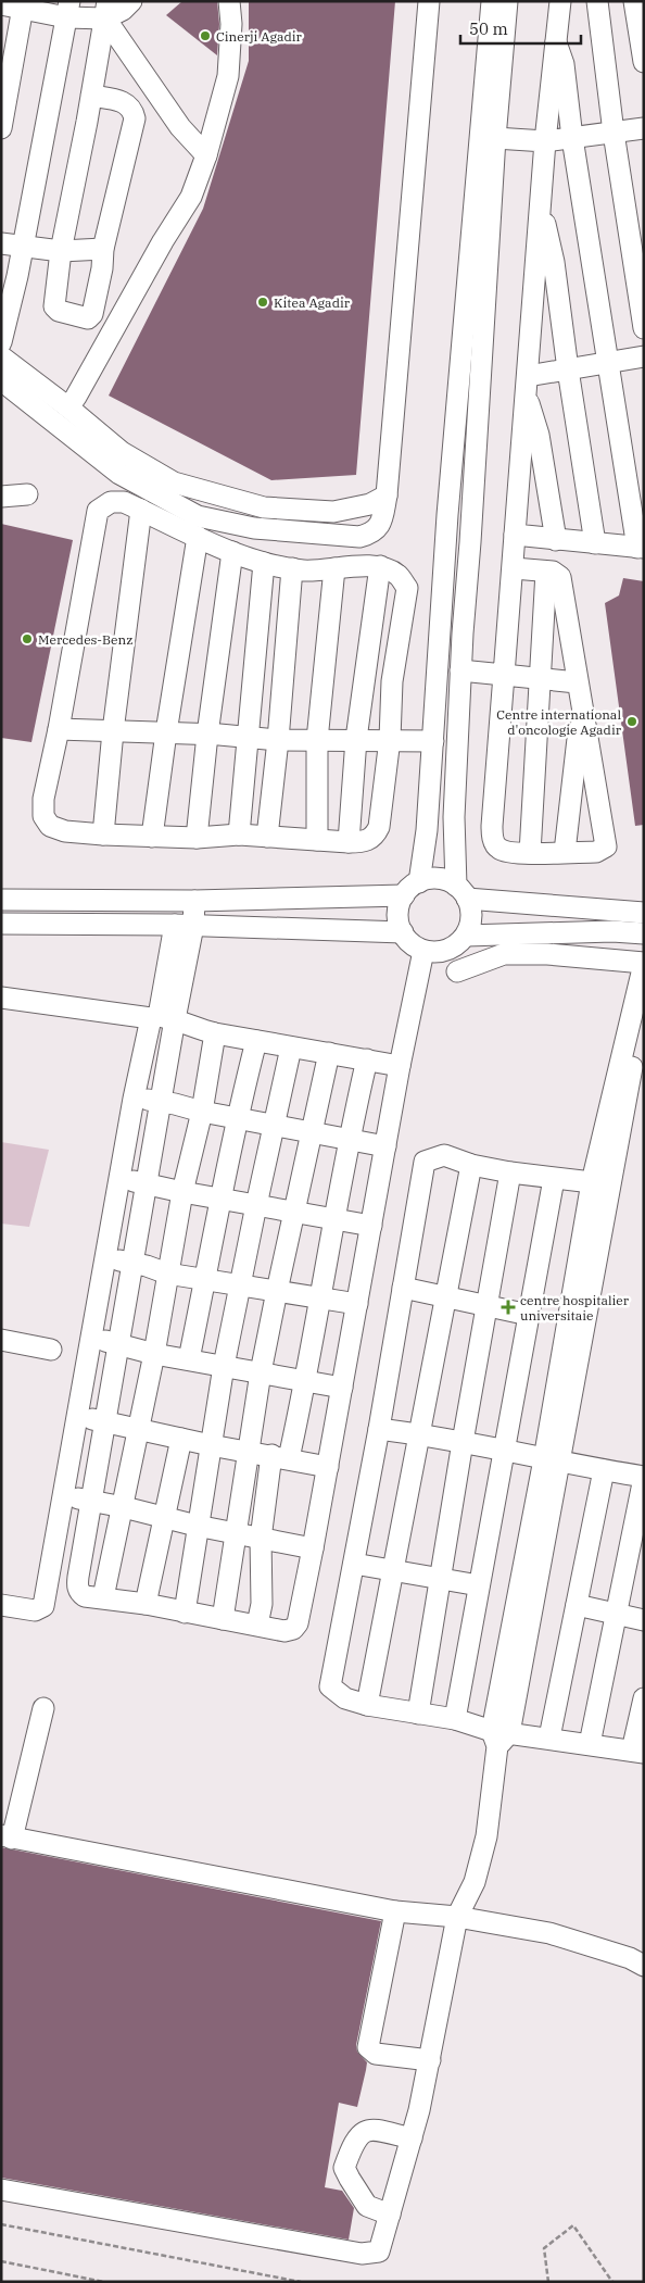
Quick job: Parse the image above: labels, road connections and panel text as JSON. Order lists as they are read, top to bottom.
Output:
{
  "places": {
    "other": [
      "Cinerji Agadir",
      "Kitea Agadir",
      "Mercedes-Benz",
      "Centre international d'oncologie Agadir"
    ],
    "health": ["centre hospitalier universitaie"]
  },
  "scale_bar": "50 m"
}
